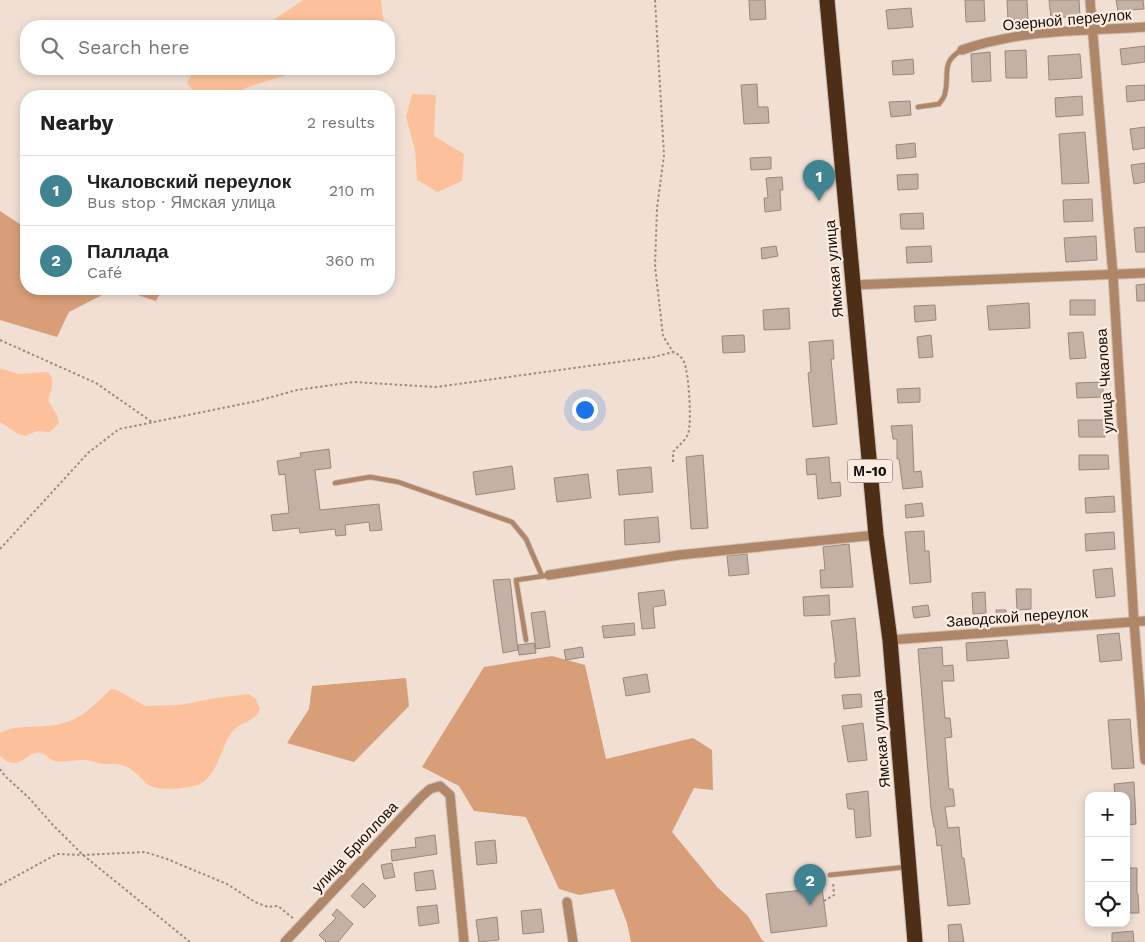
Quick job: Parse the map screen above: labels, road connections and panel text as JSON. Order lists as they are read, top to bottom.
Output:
{
  "streets": {
    "highway": ["Ямская улица", "М-10"],
    "street": [
      "Озерной переулок",
      "улица Чкалова",
      "Заводской переулок",
      "улица Брюллова"
    ]
  },
  "crossings": [
    ["Озерной переулок", "улица Чкалова"],
    ["Ямская улица", "Заводской переулок"],
    ["улица Чкалова", "Заводской переулок"]
  ],
  "page": {
    "search": "Search here",
    "heading": ["Nearby", "2 results"],
    "list": [
      {
        "mark": "1",
        "name": "Чкаловский переулок",
        "note": "Bus stop · Ямская улица",
        "value": "210 m"
      },
      {
        "mark": "2",
        "name": "Паллада",
        "note": "Café",
        "value": "360 m"
      }
    ],
    "pins": ["1", "2"],
    "map_buttons": ["+", "−"]
  }
}
